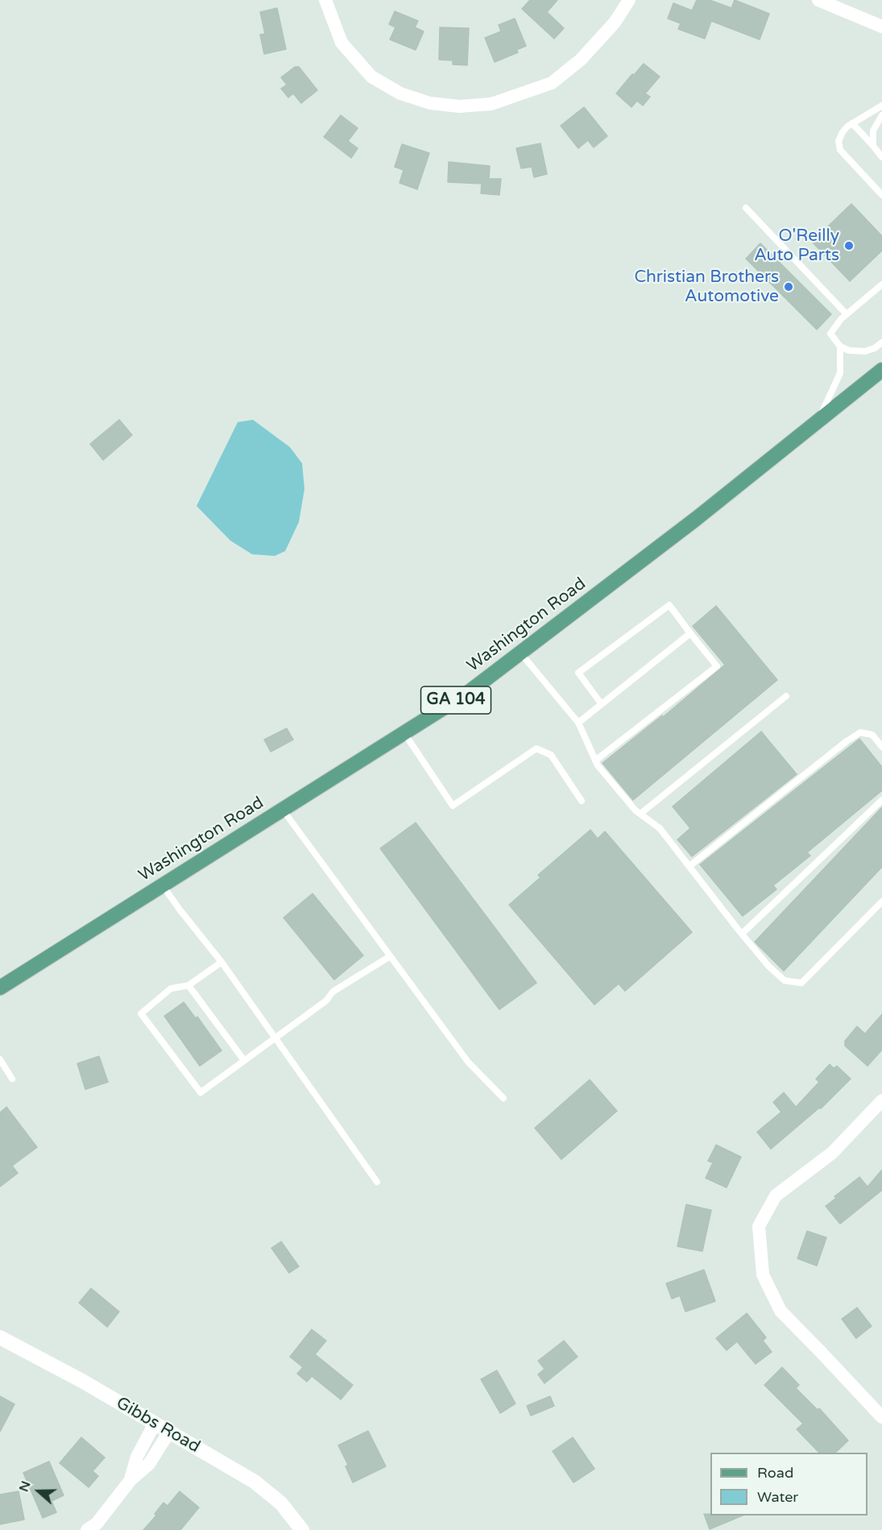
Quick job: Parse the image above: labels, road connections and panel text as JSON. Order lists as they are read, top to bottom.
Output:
{
  "streets": {
    "main road": ["Washington Road", "GA 104"],
    "street": ["Gibbs Road"]
  },
  "places": ["O'Reilly Auto Parts", "Christian Brothers Automotive"],
  "legend": ["Road", "Water"],
  "north": "left"
}
